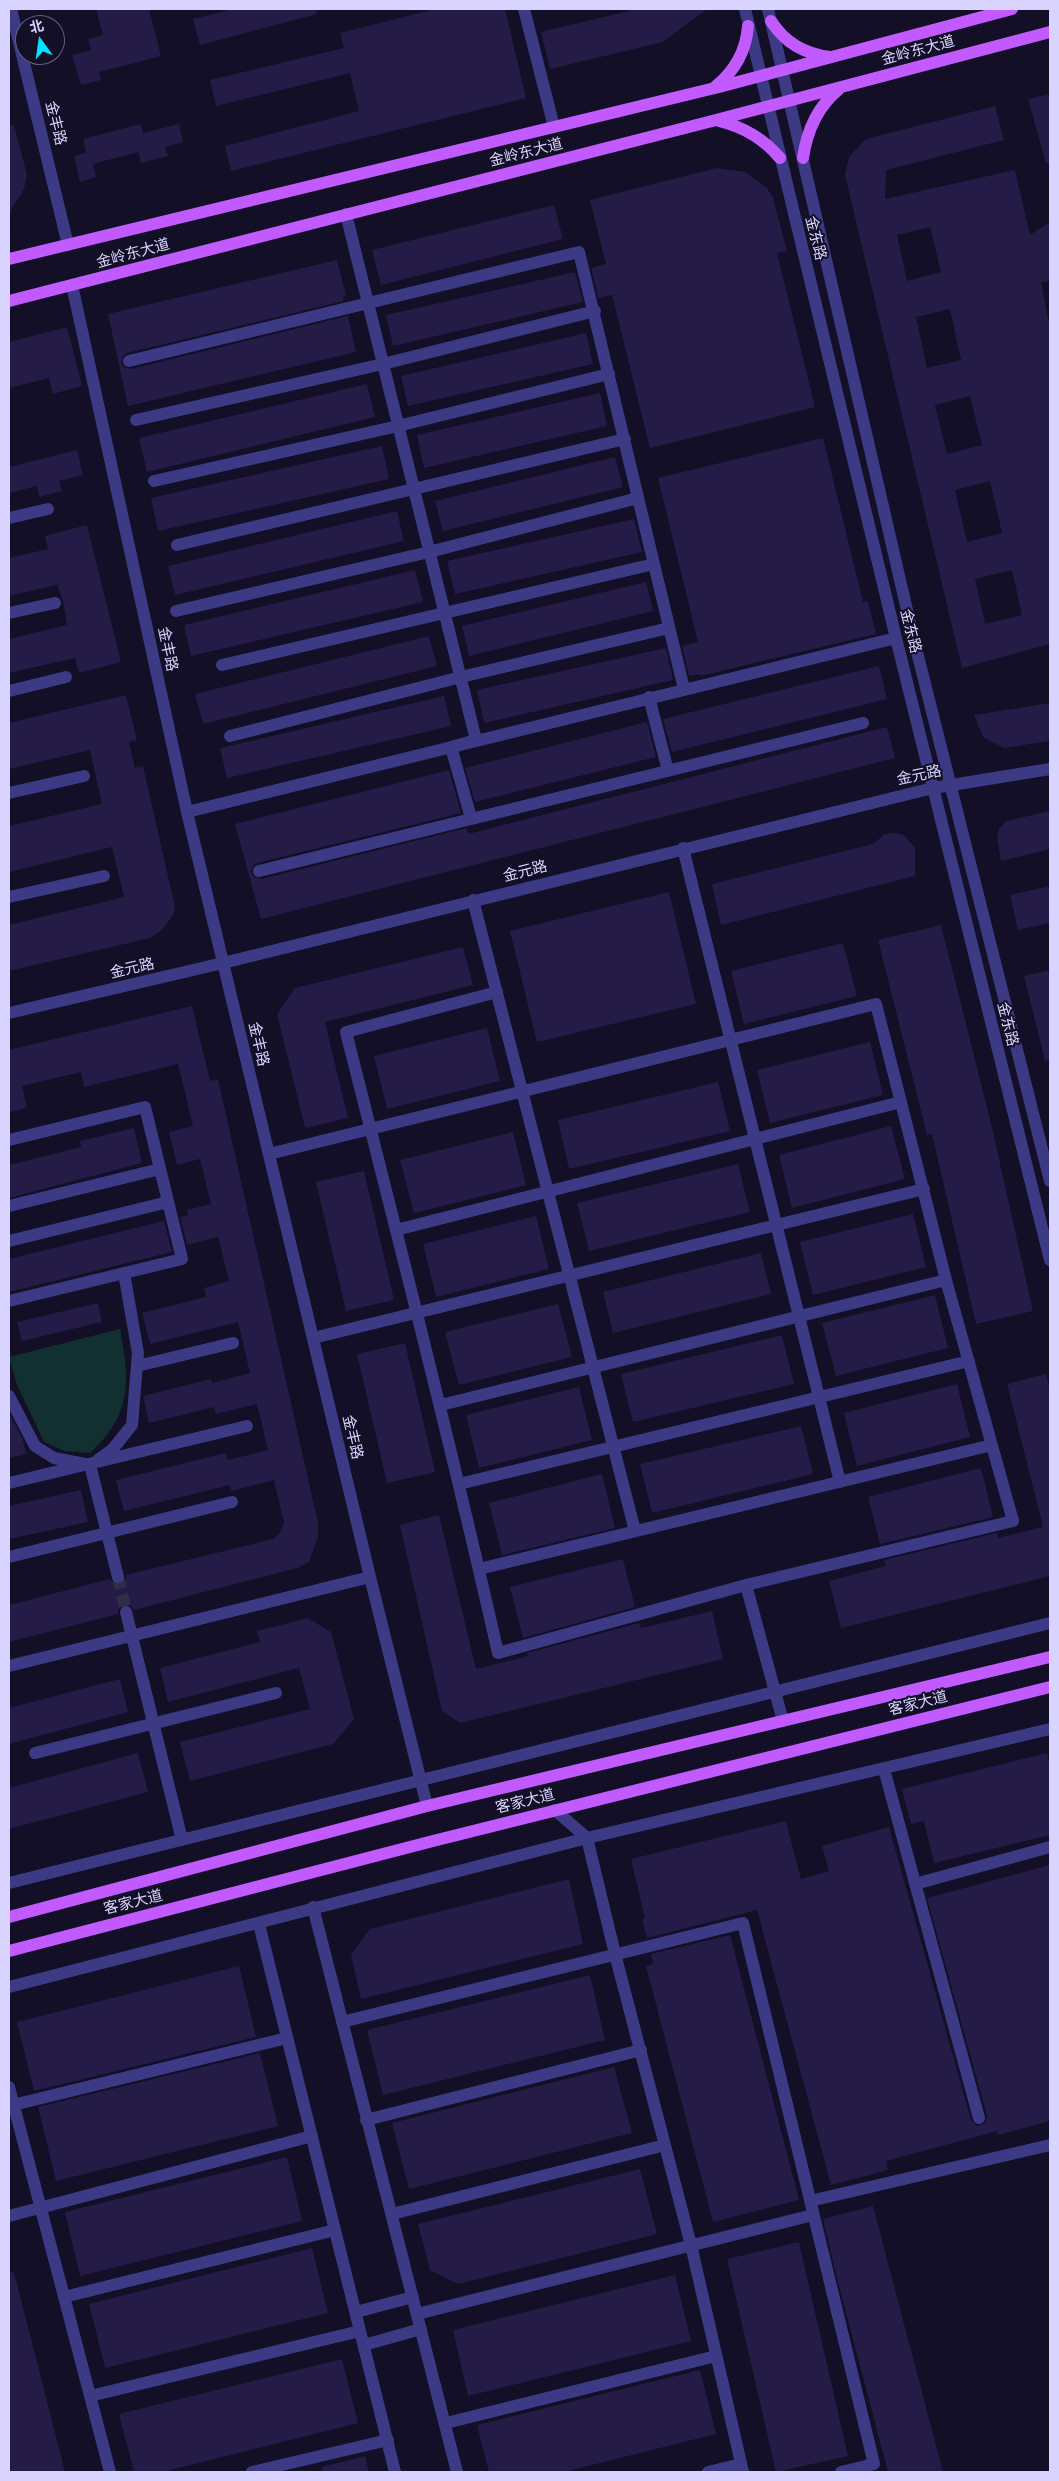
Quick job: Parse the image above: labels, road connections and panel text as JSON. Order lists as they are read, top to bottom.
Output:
{
  "streets": {
    "main road": ["金岭东大道", "客家大道"],
    "street": ["金丰路", "金东路", "金元路"]
  },
  "crossings": [
    ["金岭东大道", "金丰路"],
    ["金岭东大道", "金东路"],
    ["金丰路", "金元路"],
    ["金丰路", "客家大道"],
    ["金东路", "金元路"]
  ],
  "north": "top"
}
